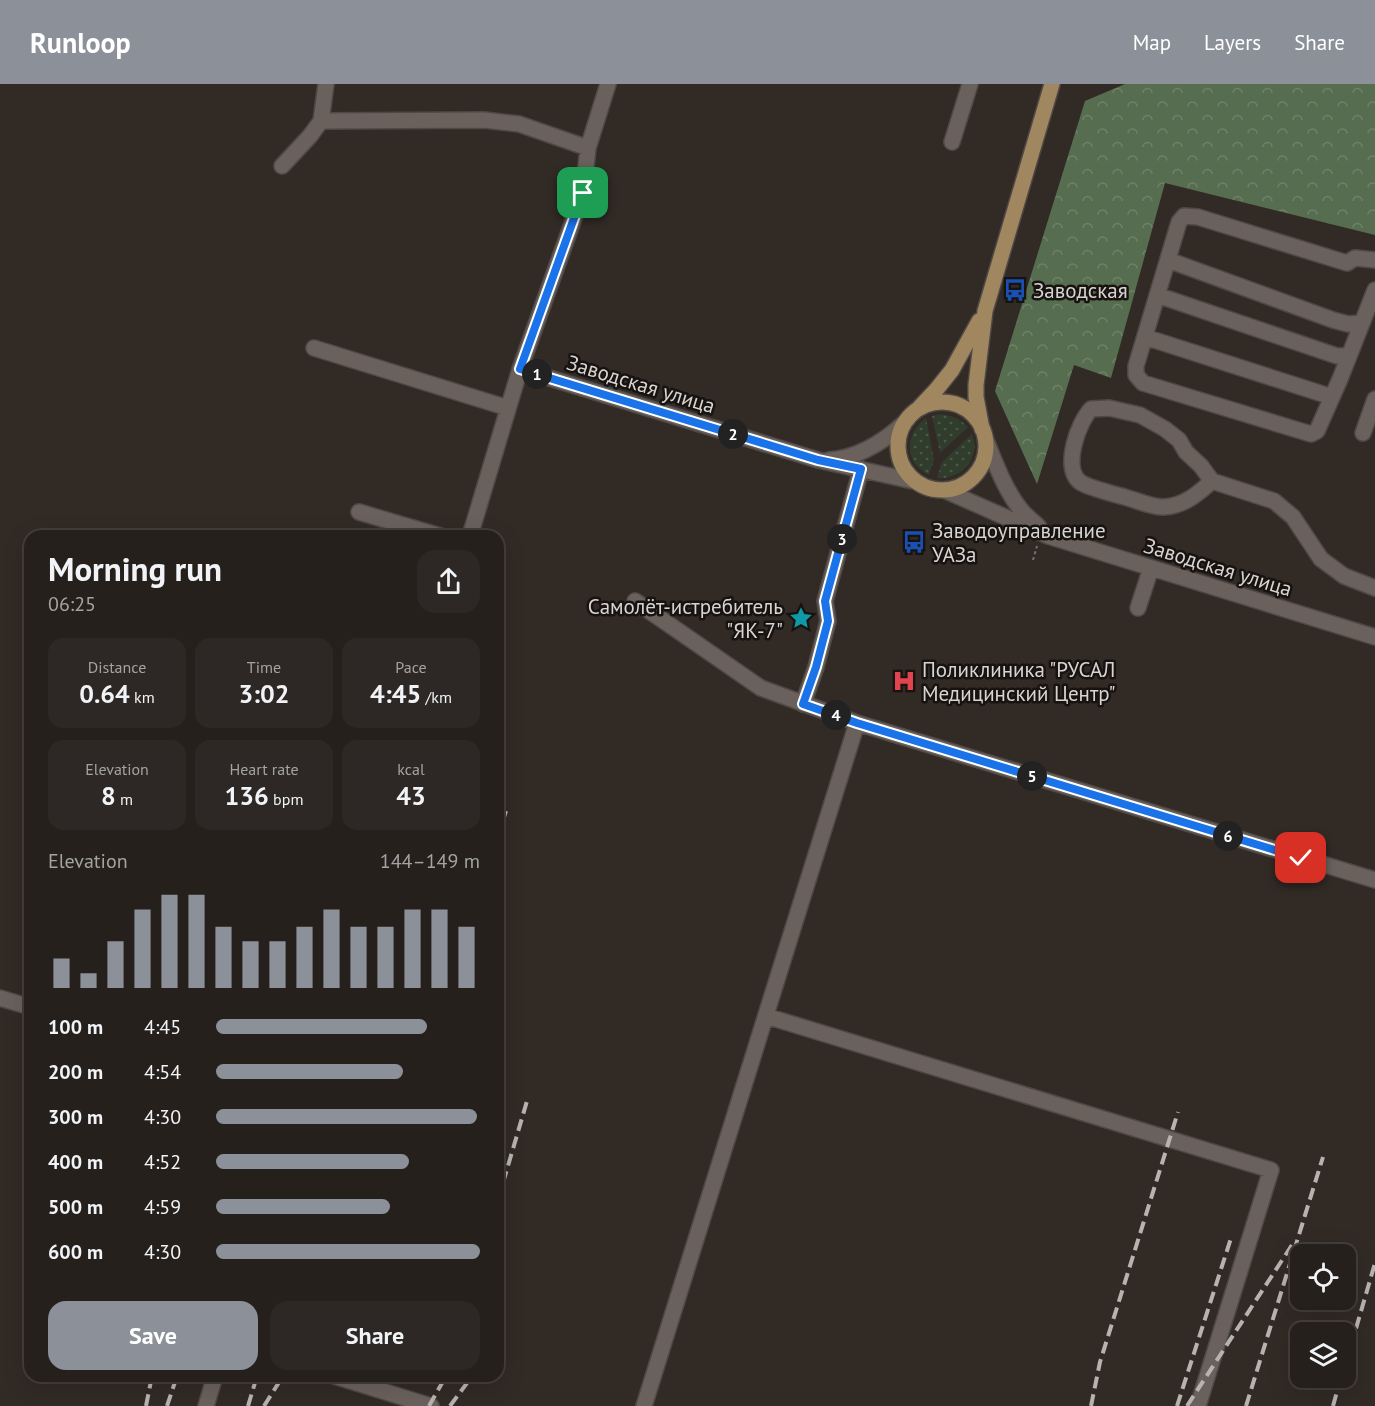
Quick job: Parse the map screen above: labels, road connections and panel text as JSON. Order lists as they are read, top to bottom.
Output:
{
  "streets": {
    "street": ["Заводская улица"]
  },
  "places": {
    "bus stop": ["Заводская", "Заводоуправление УАЗа"],
    "place": ["Самолёт-истребитель \"ЯК-7\""],
    "hospital": ["Поликлиника \"РУСАЛ Медицинский Центр\""]
  },
  "page": {
    "header": "Runloop",
    "nav": ["Map", "Layers", "Share"],
    "pins": [
      "1",
      "2",
      "3",
      "4",
      "5",
      "6"
    ],
    "heading": ["Morning run", "06:25"],
    "stats": [
      ["Distance", "0.64 km"],
      ["Time", "3:02"],
      ["Pace", "4:45 /km"],
      ["Elevation", "8 m"],
      ["Heart rate", "136 bpm"],
      ["kcal", "43"]
    ],
    "chart": ["Elevation", "144–149 m"],
    "list": [
      {
        "name": "100 m",
        "note": "4:45"
      },
      {
        "name": "200 m",
        "note": "4:54"
      },
      {
        "name": "300 m",
        "note": "4:30"
      },
      {
        "name": "400 m",
        "note": "4:52"
      },
      {
        "name": "500 m",
        "note": "4:59"
      },
      {
        "name": "600 m",
        "note": "4:30"
      }
    ],
    "buttons": ["Save", "Share"]
  }
}
